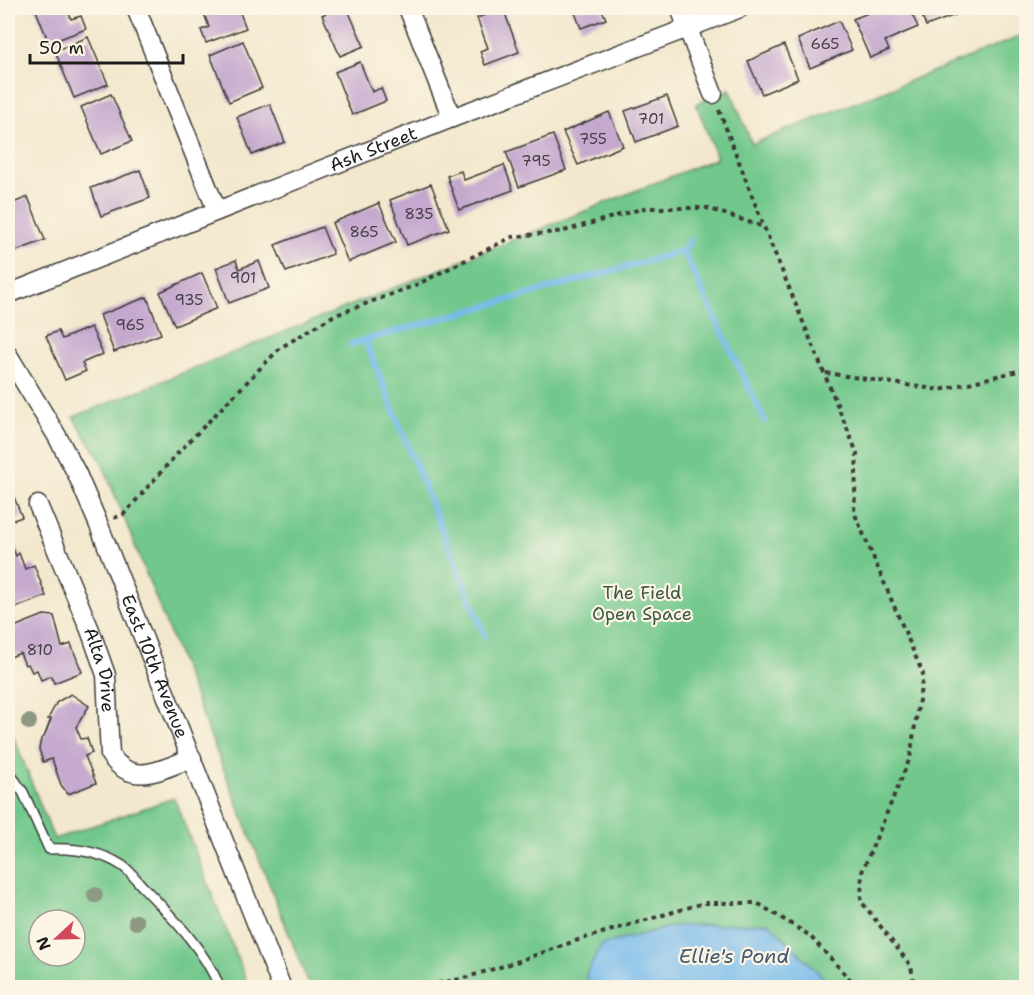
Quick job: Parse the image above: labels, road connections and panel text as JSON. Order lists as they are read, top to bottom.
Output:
{
  "streets": {
    "street": ["Ash Street", "East 10th Avenue", "Alta Drive"]
  },
  "crossings": [
    ["East 10th Avenue", "Alta Drive"]
  ],
  "water": ["Ellie's Pond"],
  "parks": ["The Field Open Space"],
  "house_numbers": [
    "665",
    "701",
    "755",
    "795",
    "835",
    "865",
    "901",
    "935",
    "965",
    "810"
  ],
  "scale_bar": "50 m",
  "north": "left"
}
